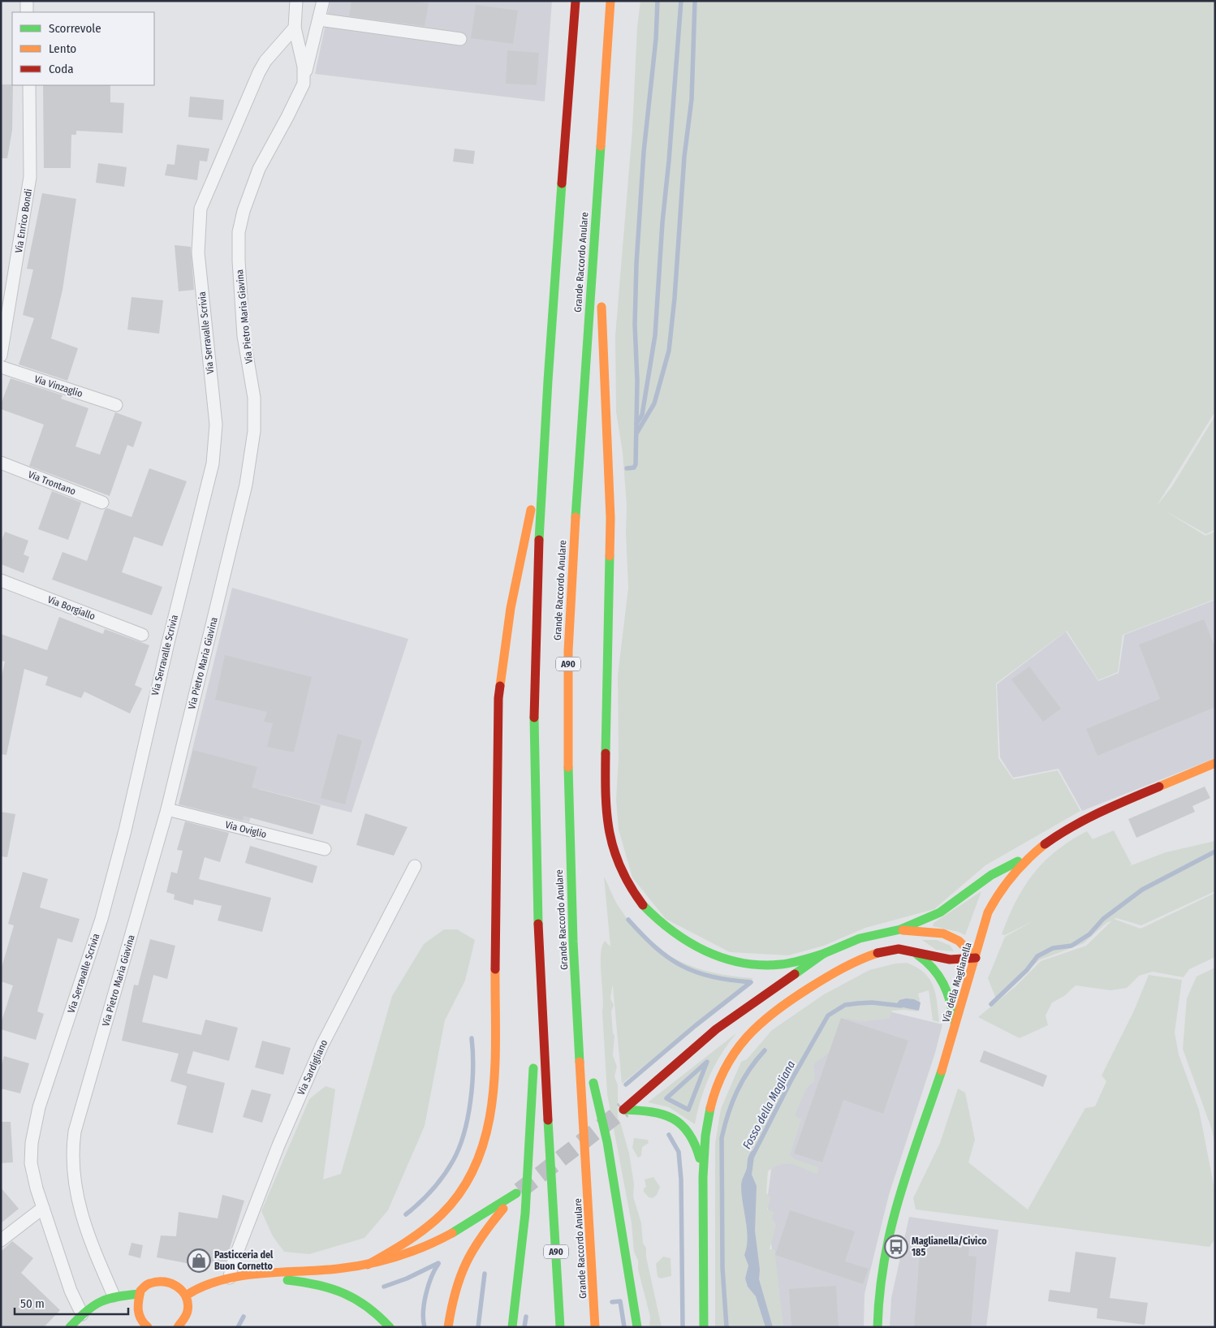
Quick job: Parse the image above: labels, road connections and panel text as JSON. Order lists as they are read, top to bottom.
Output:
{
  "streets": {
    "main road": ["Grande Raccordo Anulare", "A90", "Via della Maglianella"],
    "street": [
      "Via Enrico Bondi",
      "Via Pietro Maria Giavina",
      "Via Serravalle Scrivia",
      "Via Vinzaglio",
      "Via Trontano",
      "Via Borgiallo",
      "Via Oviglio",
      "Via Sardigliano"
    ]
  },
  "crossings": [
    ["Via Pietro Maria Giavina", "Via Serravalle Scrivia"],
    ["Via Pietro Maria Giavina", "Via Oviglio"]
  ],
  "water": ["Fosso della Magliana"],
  "places": {
    "bus stop": ["Maglianella/Civico 185"],
    "shop": ["Pasticceria del Buon Cornetto"]
  },
  "legend": ["Scorrevole", "Lento", "Coda"],
  "scale_bar": "50 m"
}
